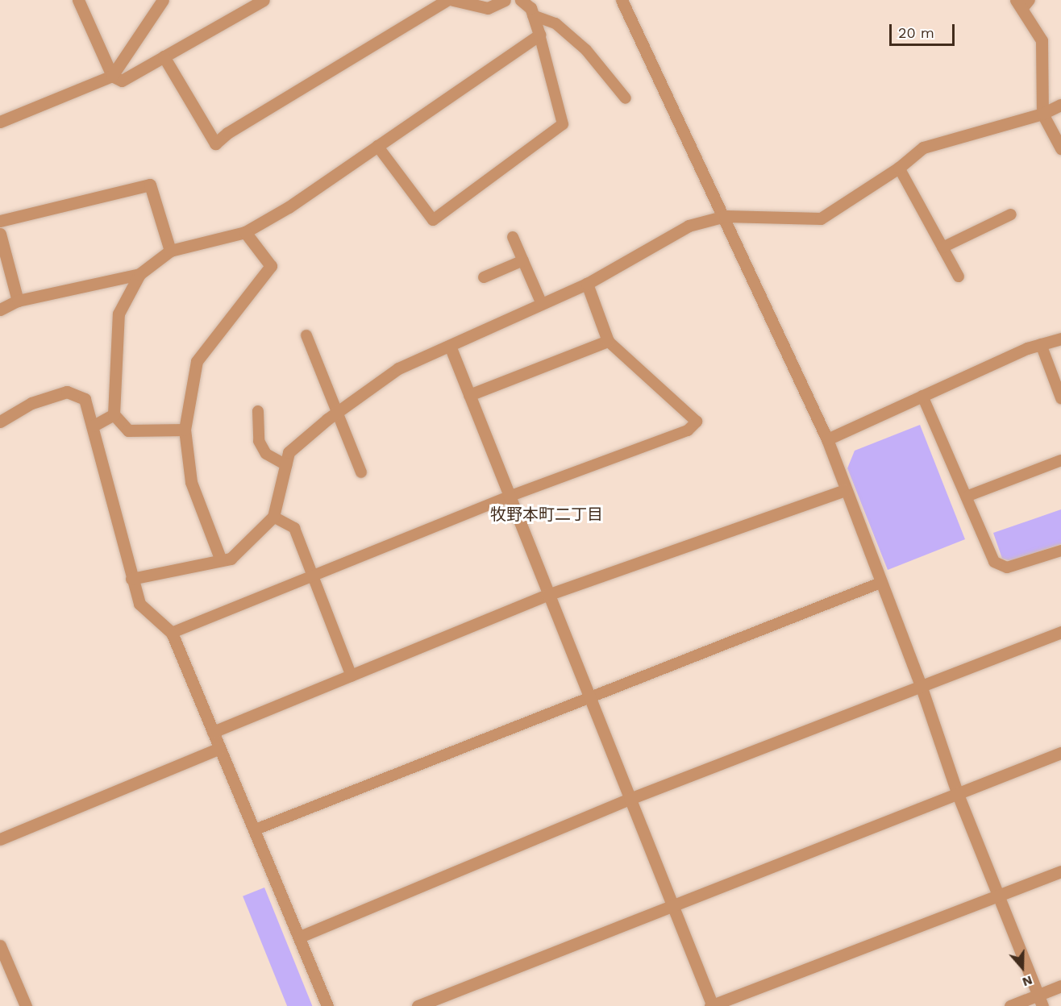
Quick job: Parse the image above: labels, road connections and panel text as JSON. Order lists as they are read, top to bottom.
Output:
{
  "districts": ["牧野本町二丁目"],
  "scale_bar": "20 m",
  "north": "bottom"
}
